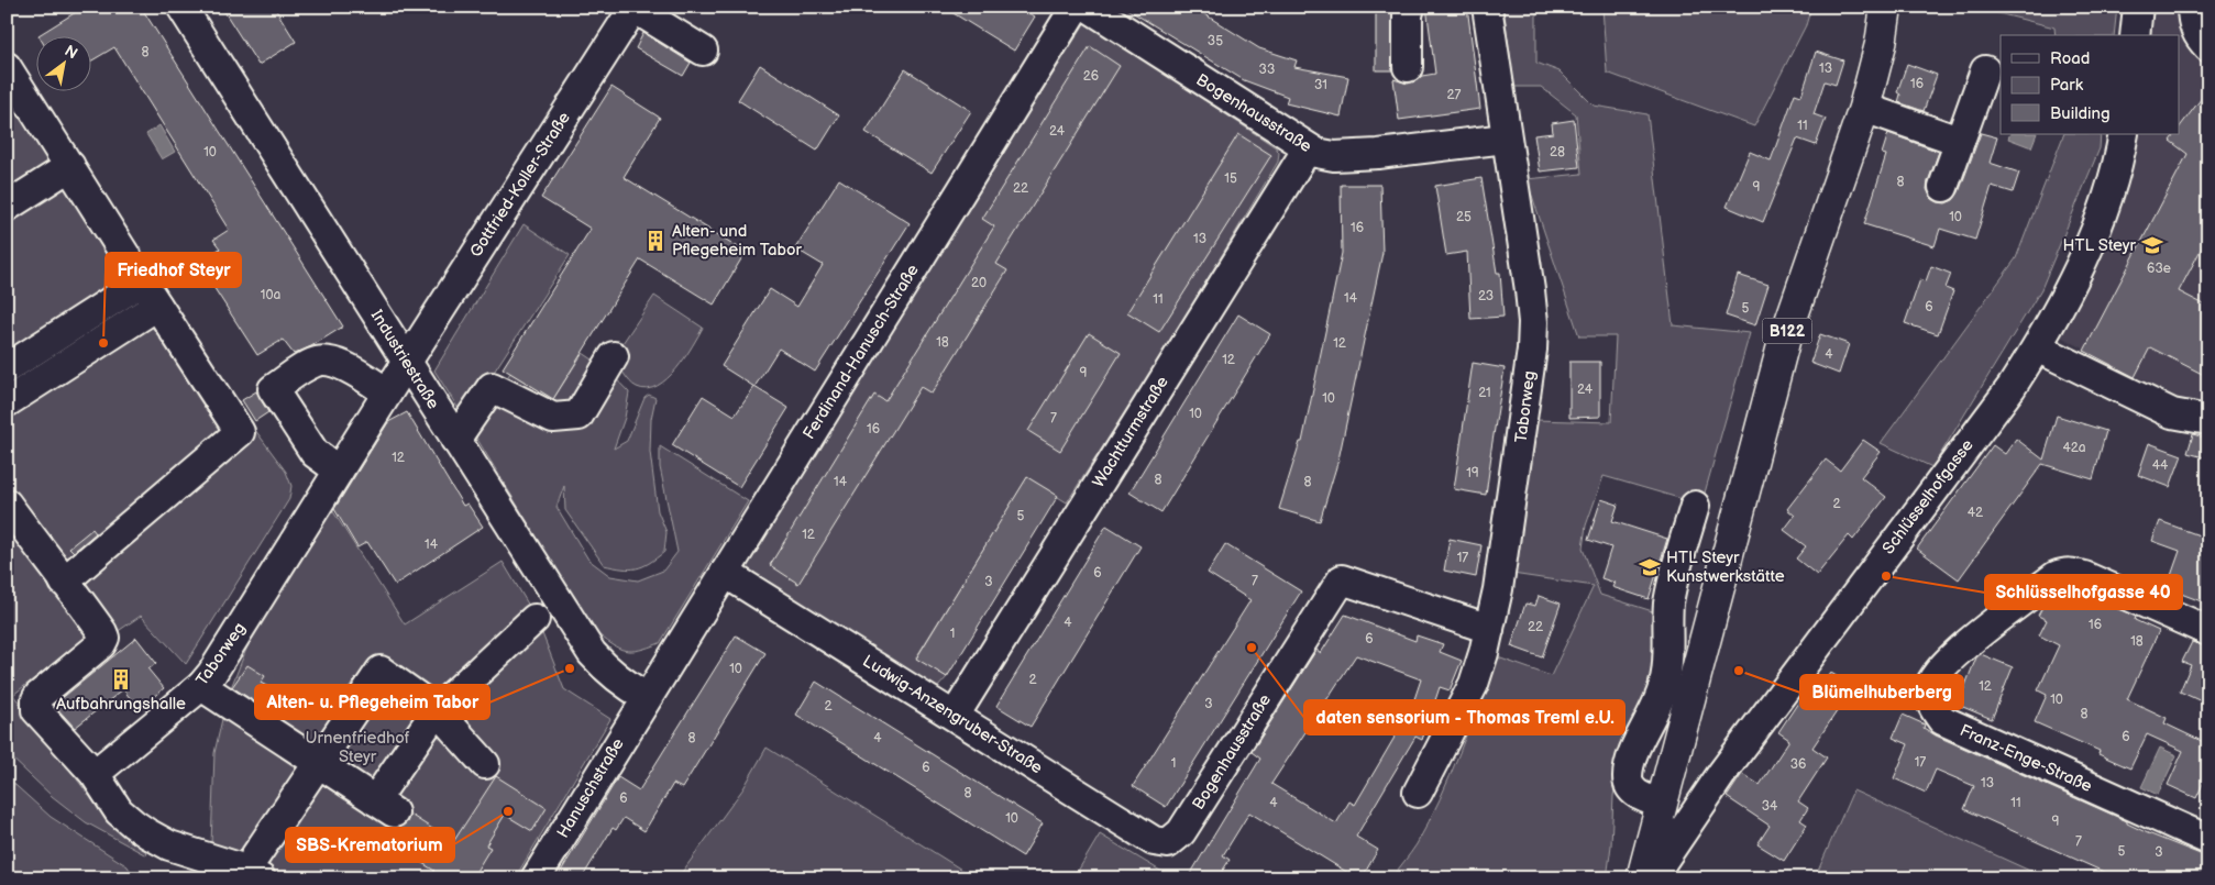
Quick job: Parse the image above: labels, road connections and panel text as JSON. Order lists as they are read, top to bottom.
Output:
{
  "streets": {
    "main road": ["B122"],
    "street": [
      "Bogenhausstraße",
      "Gottfried-Koller-Straße",
      "Ferdinand-Hanusch-Straße",
      "Industriestraße",
      "Taborweg",
      "Wachtturmstraße",
      "Schlüsselhofgasse",
      "Ludwig-Anzengruber-Straße",
      "Franz-Enge-Straße",
      "Hanuschstraße"
    ]
  },
  "crossings": [
    ["Bogenhausstraße", "Taborweg"],
    ["Bogenhausstraße", "Wachtturmstraße"],
    ["Bogenhausstraße", "Ludwig-Anzengruber-Straße"],
    ["Gottfried-Koller-Straße", "Industriestraße"],
    ["Gottfried-Koller-Straße", "Taborweg"],
    ["Ferdinand-Hanusch-Straße", "Industriestraße"],
    ["Ferdinand-Hanusch-Straße", "Ludwig-Anzengruber-Straße"],
    ["Ferdinand-Hanusch-Straße", "Hanuschstraße"],
    ["Industriestraße", "Taborweg"],
    ["Industriestraße", "Hanuschstraße"],
    ["Wachtturmstraße", "Ludwig-Anzengruber-Straße"]
  ],
  "parks": ["Urnenfriedhof Steyr"],
  "places": {
    "building": ["Alten- und Pflegeheim Tabor", "Aufbahrungshalle"],
    "school or university": ["HTL Steyr", "HTL Steyr Kunstwerkstätte"],
    "other": [
      "Friedhof Steyr",
      "Schlüsselhofgasse 40",
      "daten sensorium - Thomas Treml e.U.",
      "Alten- u. Pflegeheim Tabor",
      "Blümelhuberberg",
      "SBS-Krematorium"
    ]
  },
  "house_numbers": [
    "35",
    "8",
    "13",
    "33",
    "26",
    "16",
    "31",
    "27",
    "11",
    "24",
    "10",
    "28",
    "15",
    "8",
    "9",
    "22",
    "25",
    "10",
    "16",
    "13",
    "63e",
    "20",
    "10a",
    "23",
    "14",
    "11",
    "6",
    "5",
    "18",
    "12",
    "4",
    "12",
    "9",
    "24",
    "21",
    "10",
    "10",
    "7",
    "16",
    "42a",
    "12",
    "44",
    "19",
    "8",
    "14",
    "8",
    "2",
    "42",
    "5",
    "12",
    "14",
    "17",
    "6",
    "7",
    "3",
    "4",
    "16",
    "22",
    "1",
    "6",
    "18",
    "10",
    "2",
    "12",
    "10",
    "3",
    "2",
    "8",
    "6",
    "8",
    "4",
    "17",
    "1",
    "36",
    "6",
    "13",
    "8",
    "6",
    "4",
    "11",
    "34",
    "10",
    "9",
    "7",
    "5",
    "3"
  ],
  "legend": ["Road", "Park", "Building"],
  "north": "top right"
}
